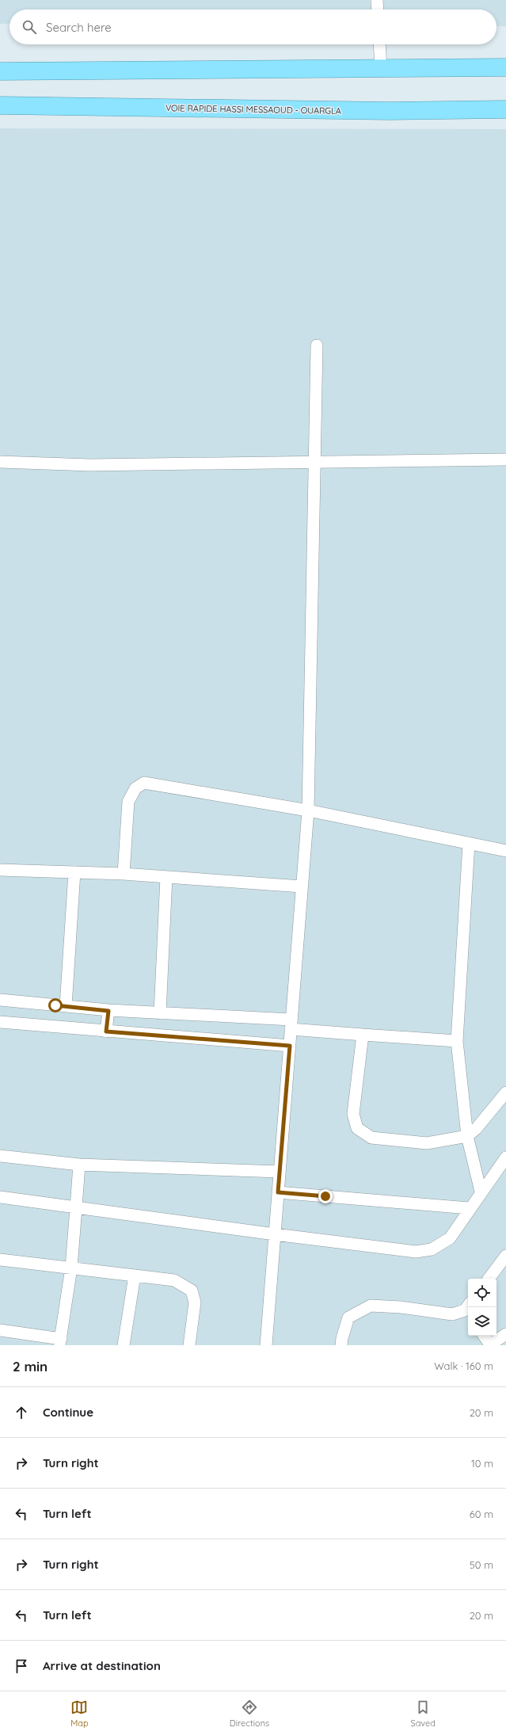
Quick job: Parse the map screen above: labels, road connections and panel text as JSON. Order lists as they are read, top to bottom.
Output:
{
  "streets": {
    "highway": ["VOIE RAPIDE HASSI MESSAOUD - OUARGLA"]
  },
  "page": {
    "search": "Search here",
    "heading": ["2 min", "Walk · 160 m"],
    "list": [
      ["Continue", "20 m"],
      ["Turn right", "10 m"],
      ["Turn left", "60 m"],
      ["Turn right", "50 m"],
      ["Turn left", "20 m"],
      "Arrive at destination"
    ],
    "nav": ["Map", "Directions", "Saved"]
  }
}
